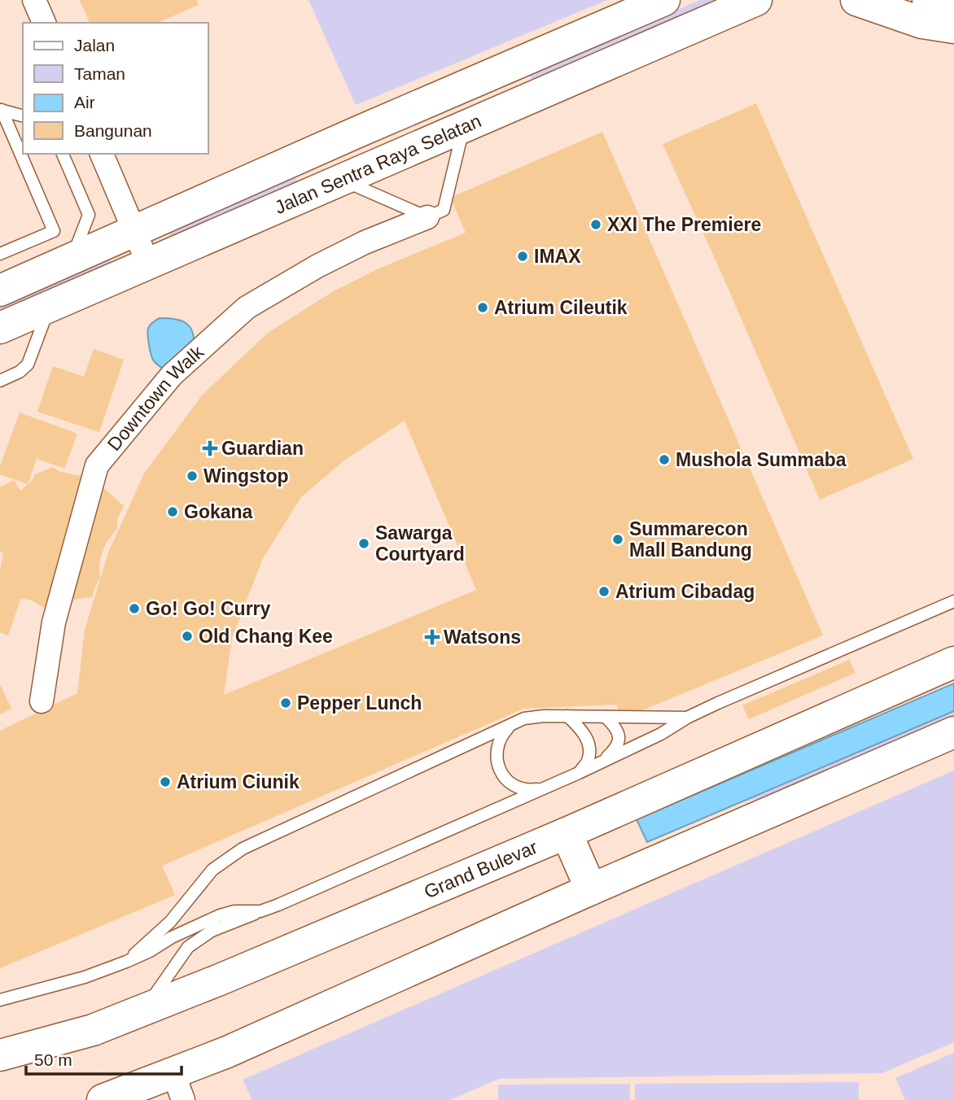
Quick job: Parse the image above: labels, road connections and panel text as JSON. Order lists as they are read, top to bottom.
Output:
{
  "streets": {
    "street": ["Jalan Sentra Raya Selatan", "Downtown Walk", "Grand Bulevar"]
  },
  "places": {
    "other": [
      "XXI The Premiere",
      "IMAX",
      "Atrium Cileutik",
      "Mushola Summaba",
      "Wingstop",
      "Gokana",
      "Summarecon Mall Bandung",
      "Sawarga Courtyard",
      "Atrium Cibadag",
      "Go! Go! Curry",
      "Old Chang Kee",
      "Pepper Lunch",
      "Atrium Ciunik"
    ],
    "health": ["Guardian", "Watsons"]
  },
  "legend": [
    "Jalan",
    "Taman",
    "Air",
    "Bangunan"
  ],
  "scale_bar": "50 m"
}
